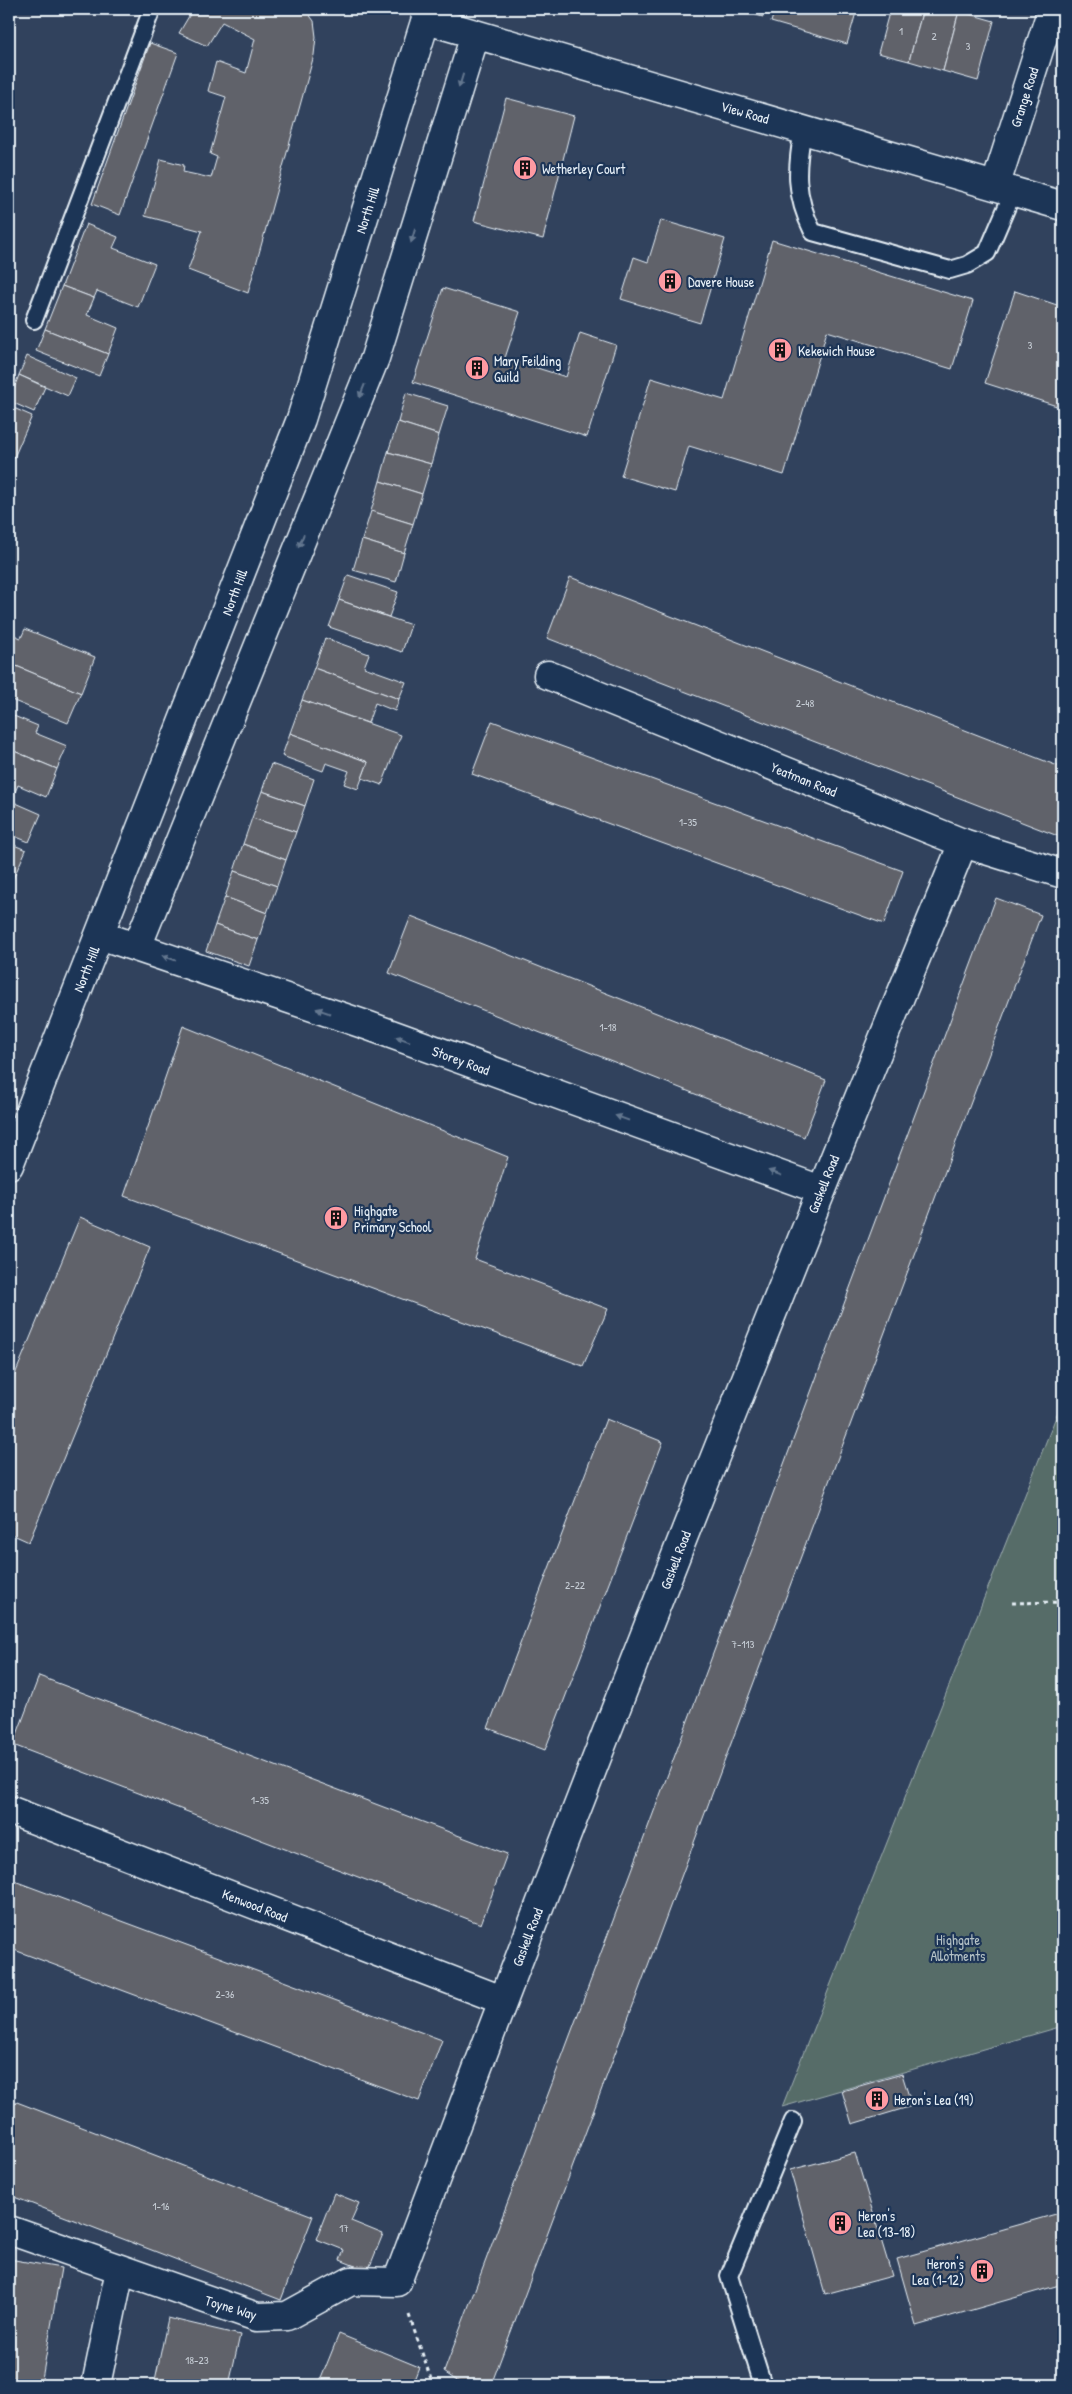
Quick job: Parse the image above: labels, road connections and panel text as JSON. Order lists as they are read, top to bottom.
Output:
{
  "streets": {
    "street": [
      "Grange Road",
      "View Road",
      "North Hill",
      "Yeatman Road",
      "Storey Road",
      "Gaskell Road",
      "Kenwood Road",
      "Toyne Way"
    ]
  },
  "crossings": [
    ["Grange Road", "View Road"],
    ["View Road", "North Hill"],
    ["North Hill", "Storey Road"],
    ["Yeatman Road", "Gaskell Road"],
    ["Storey Road", "Gaskell Road"],
    ["Gaskell Road", "Kenwood Road"],
    ["Gaskell Road", "Toyne Way"]
  ],
  "one_way": ["Storey Road"],
  "parks": ["Highgate Allotments"],
  "places": {
    "building": [
      "Wetherley Court",
      "Davere House",
      "Kekewich House",
      "Mary Feilding Guild",
      "Highgate Primary School",
      "Heron's Lea (19)",
      "Heron's Lea (13-18)",
      "Heron's Lea (1-12)"
    ]
  },
  "house_numbers": [
    "1",
    "2",
    "3",
    "3",
    "2-48",
    "1-35",
    "1-18",
    "2-22",
    "7-113",
    "1-35",
    "2-36",
    "1-16",
    "17",
    "18-23"
  ]
}
